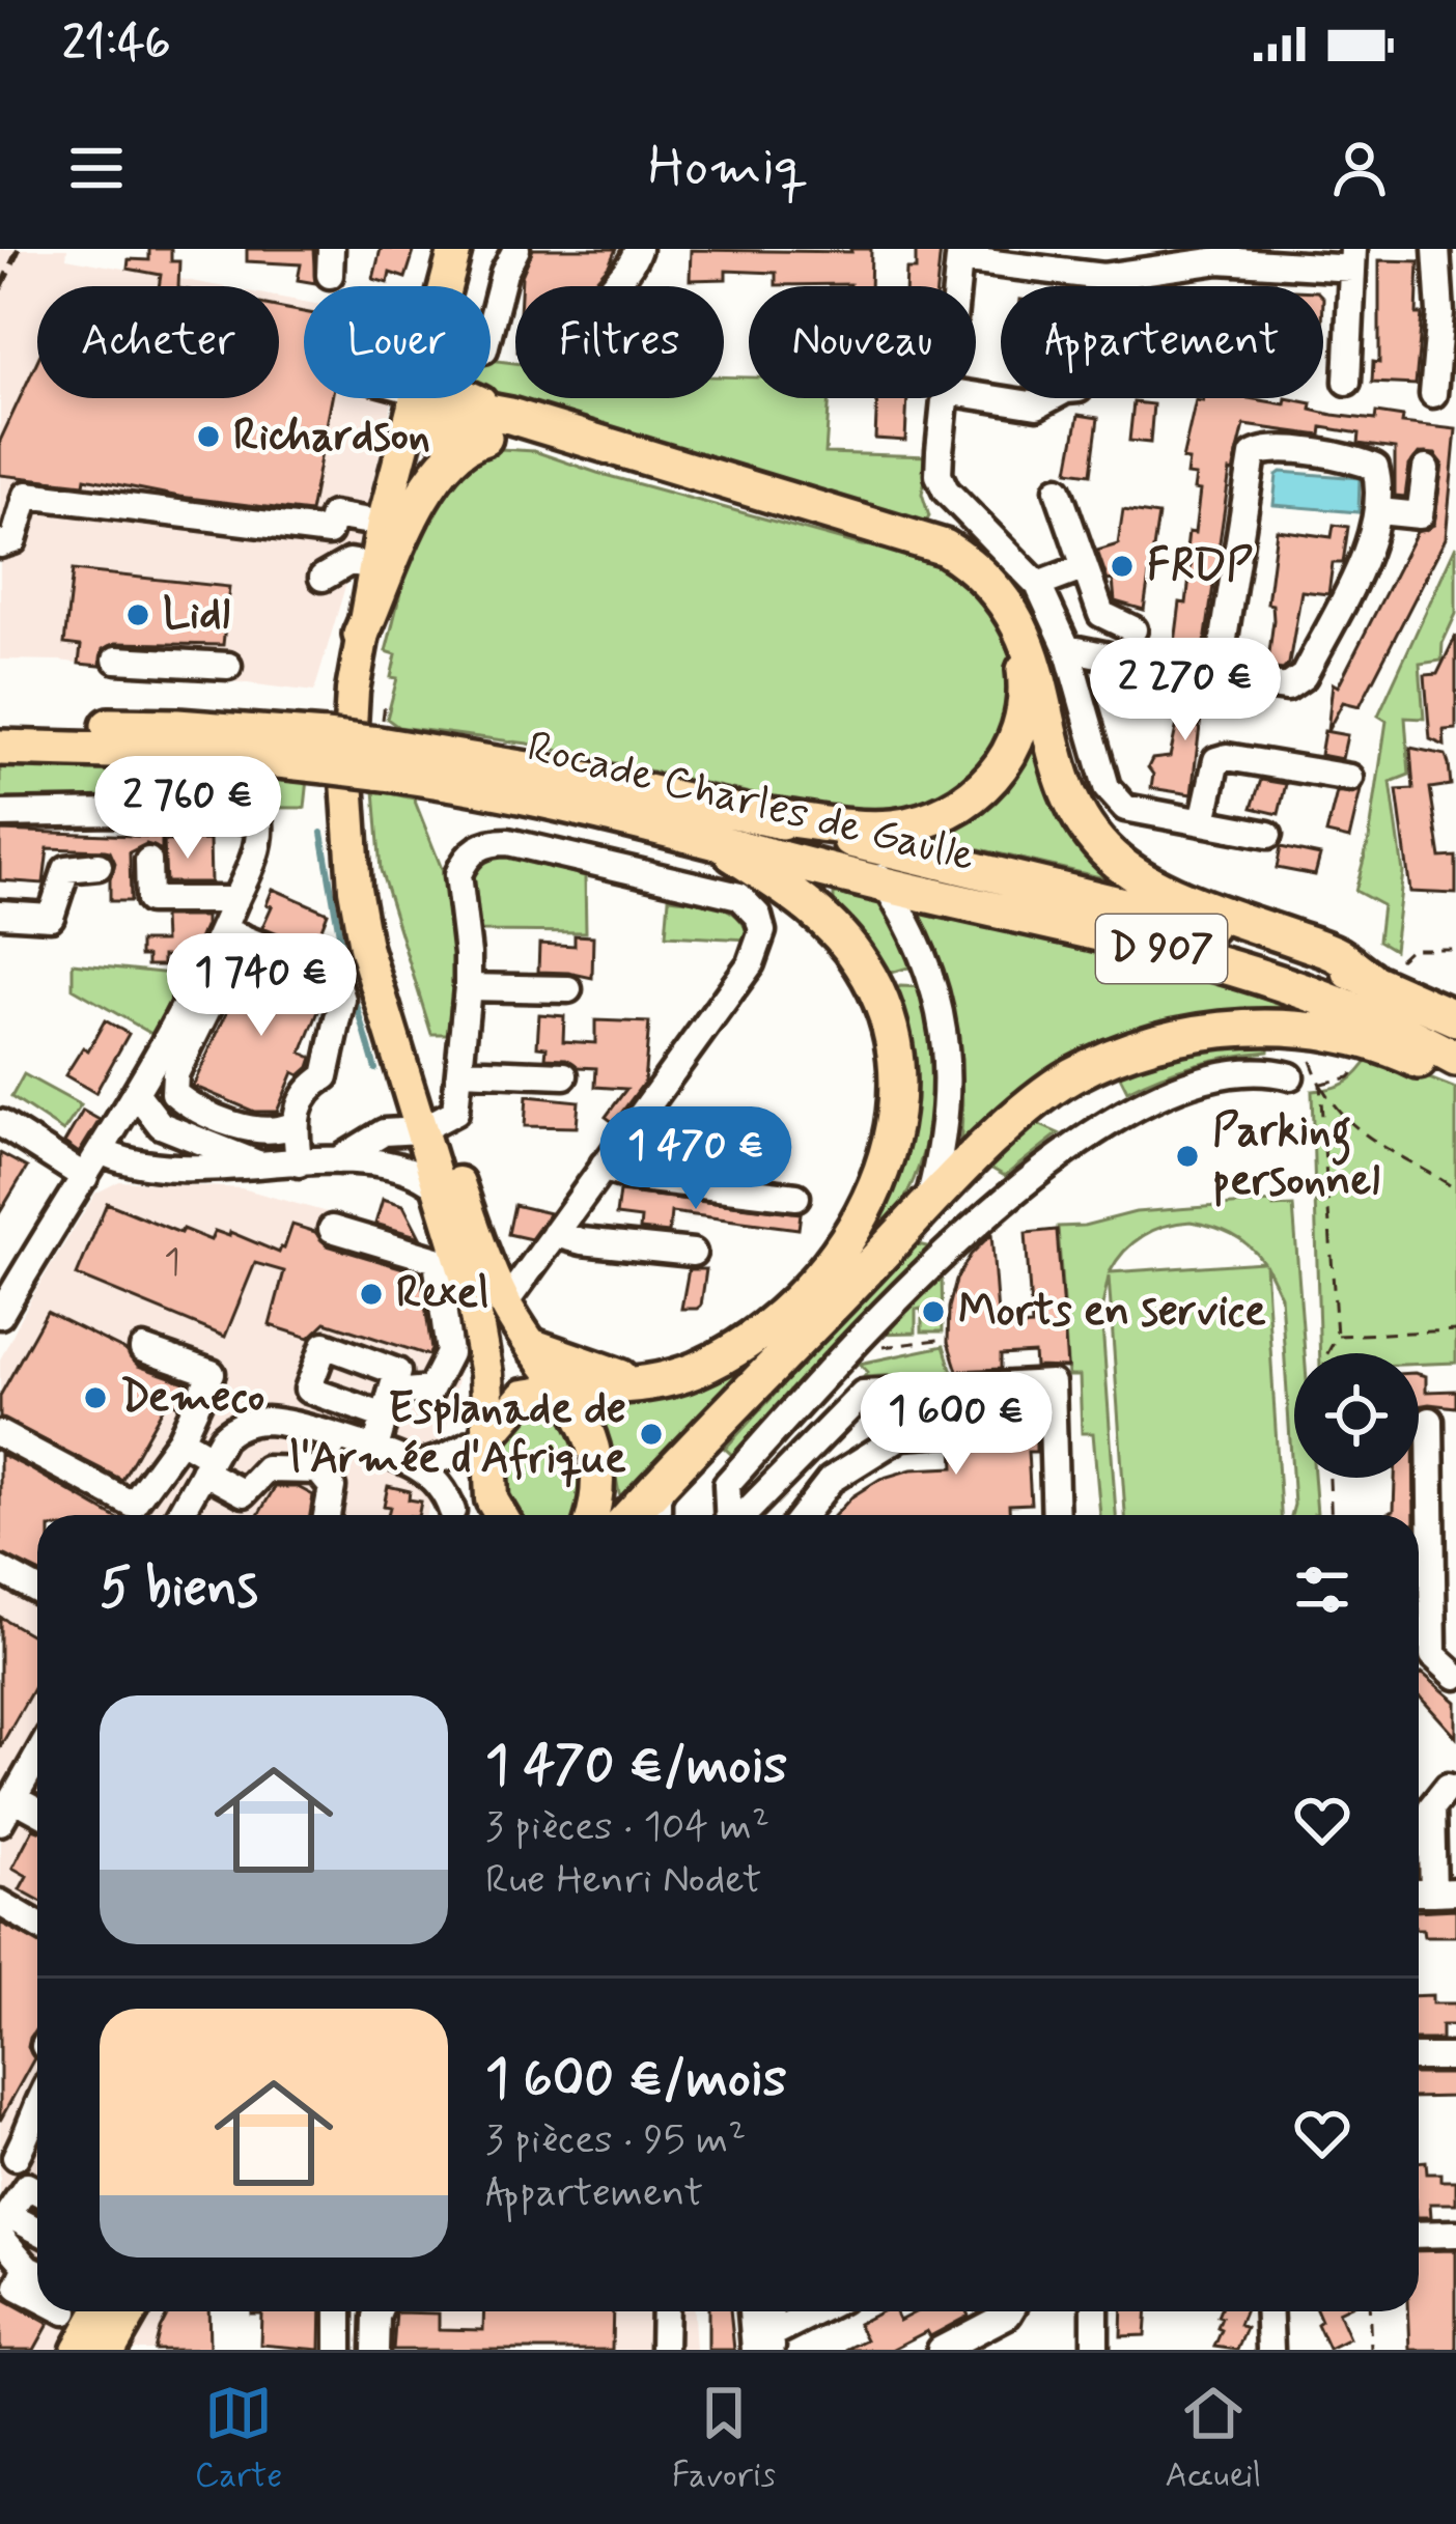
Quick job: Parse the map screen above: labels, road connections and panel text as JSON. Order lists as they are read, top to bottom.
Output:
{
  "streets": {
    "highway": ["Rocade Charles de Gaulle", "D 907"]
  },
  "places": [
    "Richardson",
    "FRDP",
    "Lidl",
    "Parking personnel",
    "Rexel",
    "Morts en service",
    "Demeco",
    "Esplanade de l'Armée d'Afrique"
  ],
  "house_numbers": ["1"],
  "page": {
    "status": "21:46",
    "header": "Homiq",
    "chip": [
      "Acheter",
      "Louer",
      "Filtres",
      "Nouveau",
      "Appartement"
    ],
    "price": [
      "2 270 €",
      "2 760 €",
      "1 740 €",
      "1 470 €",
      "1 600 €"
    ],
    "heading": "5 biens",
    "list": [
      {
        "name": "1 470 €/mois",
        "note": "3 pièces · 104 m² · Rue Henri Nodet"
      },
      {
        "name": "1 600 €/mois",
        "note": "3 pièces · 95 m² · Appartement"
      }
    ],
    "tabs": ["Carte", "Favoris", "Accueil"]
  }
}
